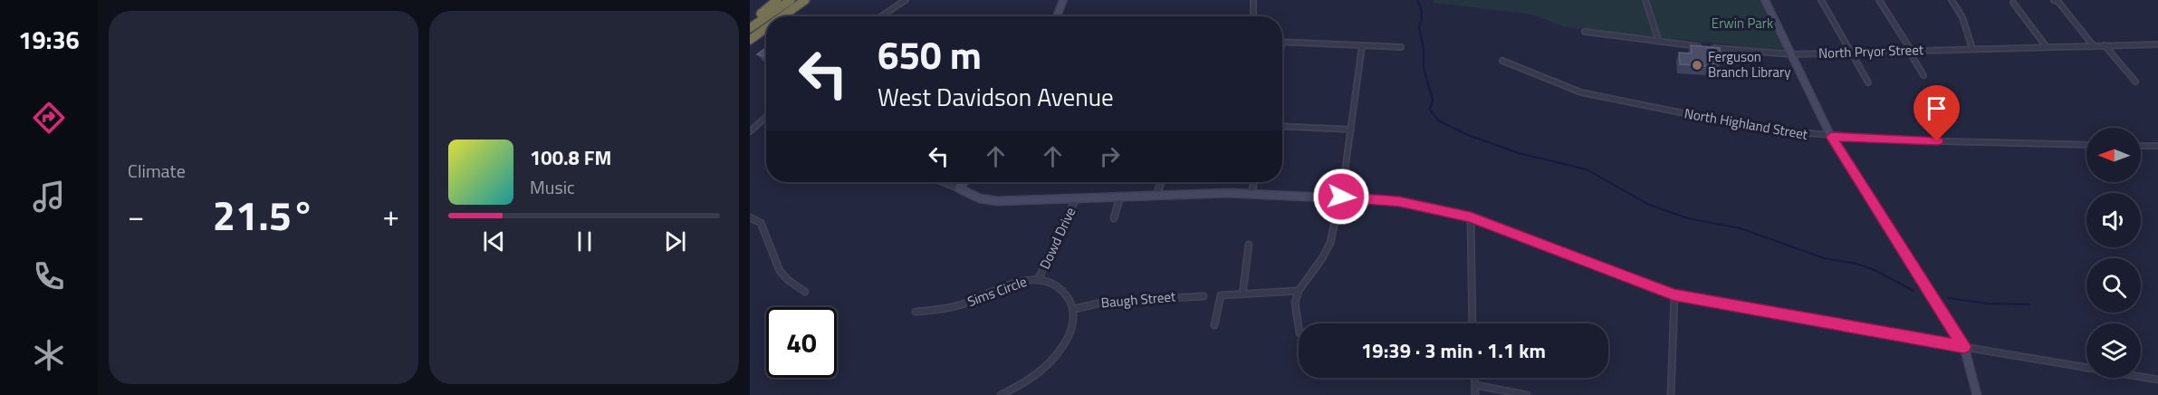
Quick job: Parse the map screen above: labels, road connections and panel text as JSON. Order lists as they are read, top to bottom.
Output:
{
  "streets": {
    "street": [
      "North Pryor Street",
      "North Highland Street",
      "Dowd Drive",
      "Sims Circle",
      "Baugh Street"
    ]
  },
  "crossings": [
    ["Dowd Drive", "Sims Circle"],
    ["Sims Circle", "Baugh Street"]
  ],
  "parks": ["Erwin Park"],
  "places": ["Ferguson Branch Library"],
  "north": "left",
  "page": {
    "tabs": "19:36",
    "tile": "Climate",
    "turn": ["650 m", "West Davidson Avenue"],
    "song": ["100.8 FM", "Music"],
    "heat": ["−", "21.5°", "+"],
    "limit": "40",
    "trip": "19:39 · 3 min · 1.1 km"
  }
}
